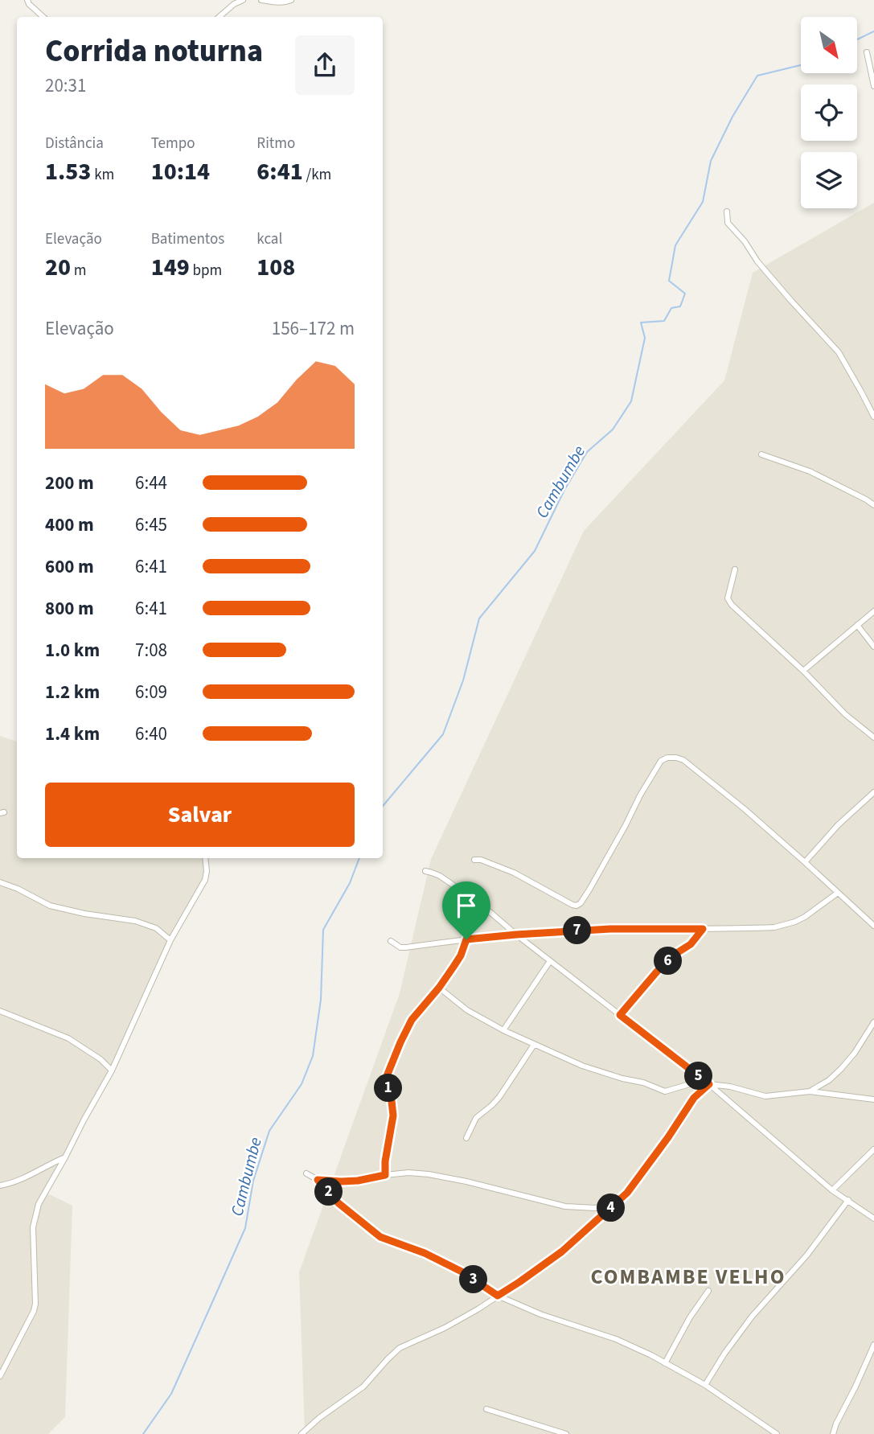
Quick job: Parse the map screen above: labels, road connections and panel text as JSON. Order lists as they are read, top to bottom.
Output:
{
  "districts": ["COMBAMBE VELHO"],
  "water": ["Cambumbe"],
  "north": "bottom right",
  "page": {
    "heading": ["Corrida noturna", "20:31"],
    "stats": [
      ["Distância", "1.53 km"],
      ["Tempo", "10:14"],
      ["Ritmo", "6:41 /km"],
      ["Elevação", "20 m"],
      ["Batimentos", "149 bpm"],
      ["kcal", "108"]
    ],
    "chart": ["Elevação", "156–172 m"],
    "list": [
      {
        "name": "200 m",
        "note": "6:44"
      },
      {
        "name": "400 m",
        "note": "6:45"
      },
      {
        "name": "600 m",
        "note": "6:41"
      },
      {
        "name": "800 m",
        "note": "6:41"
      },
      {
        "name": "1.0 km",
        "note": "7:08"
      },
      {
        "name": "1.2 km",
        "note": "6:09"
      },
      {
        "name": "1.4 km",
        "note": "6:40"
      }
    ],
    "buttons": "Salvar",
    "pins": [
      "7",
      "6",
      "5",
      "1",
      "2",
      "4",
      "3"
    ]
  }
}
